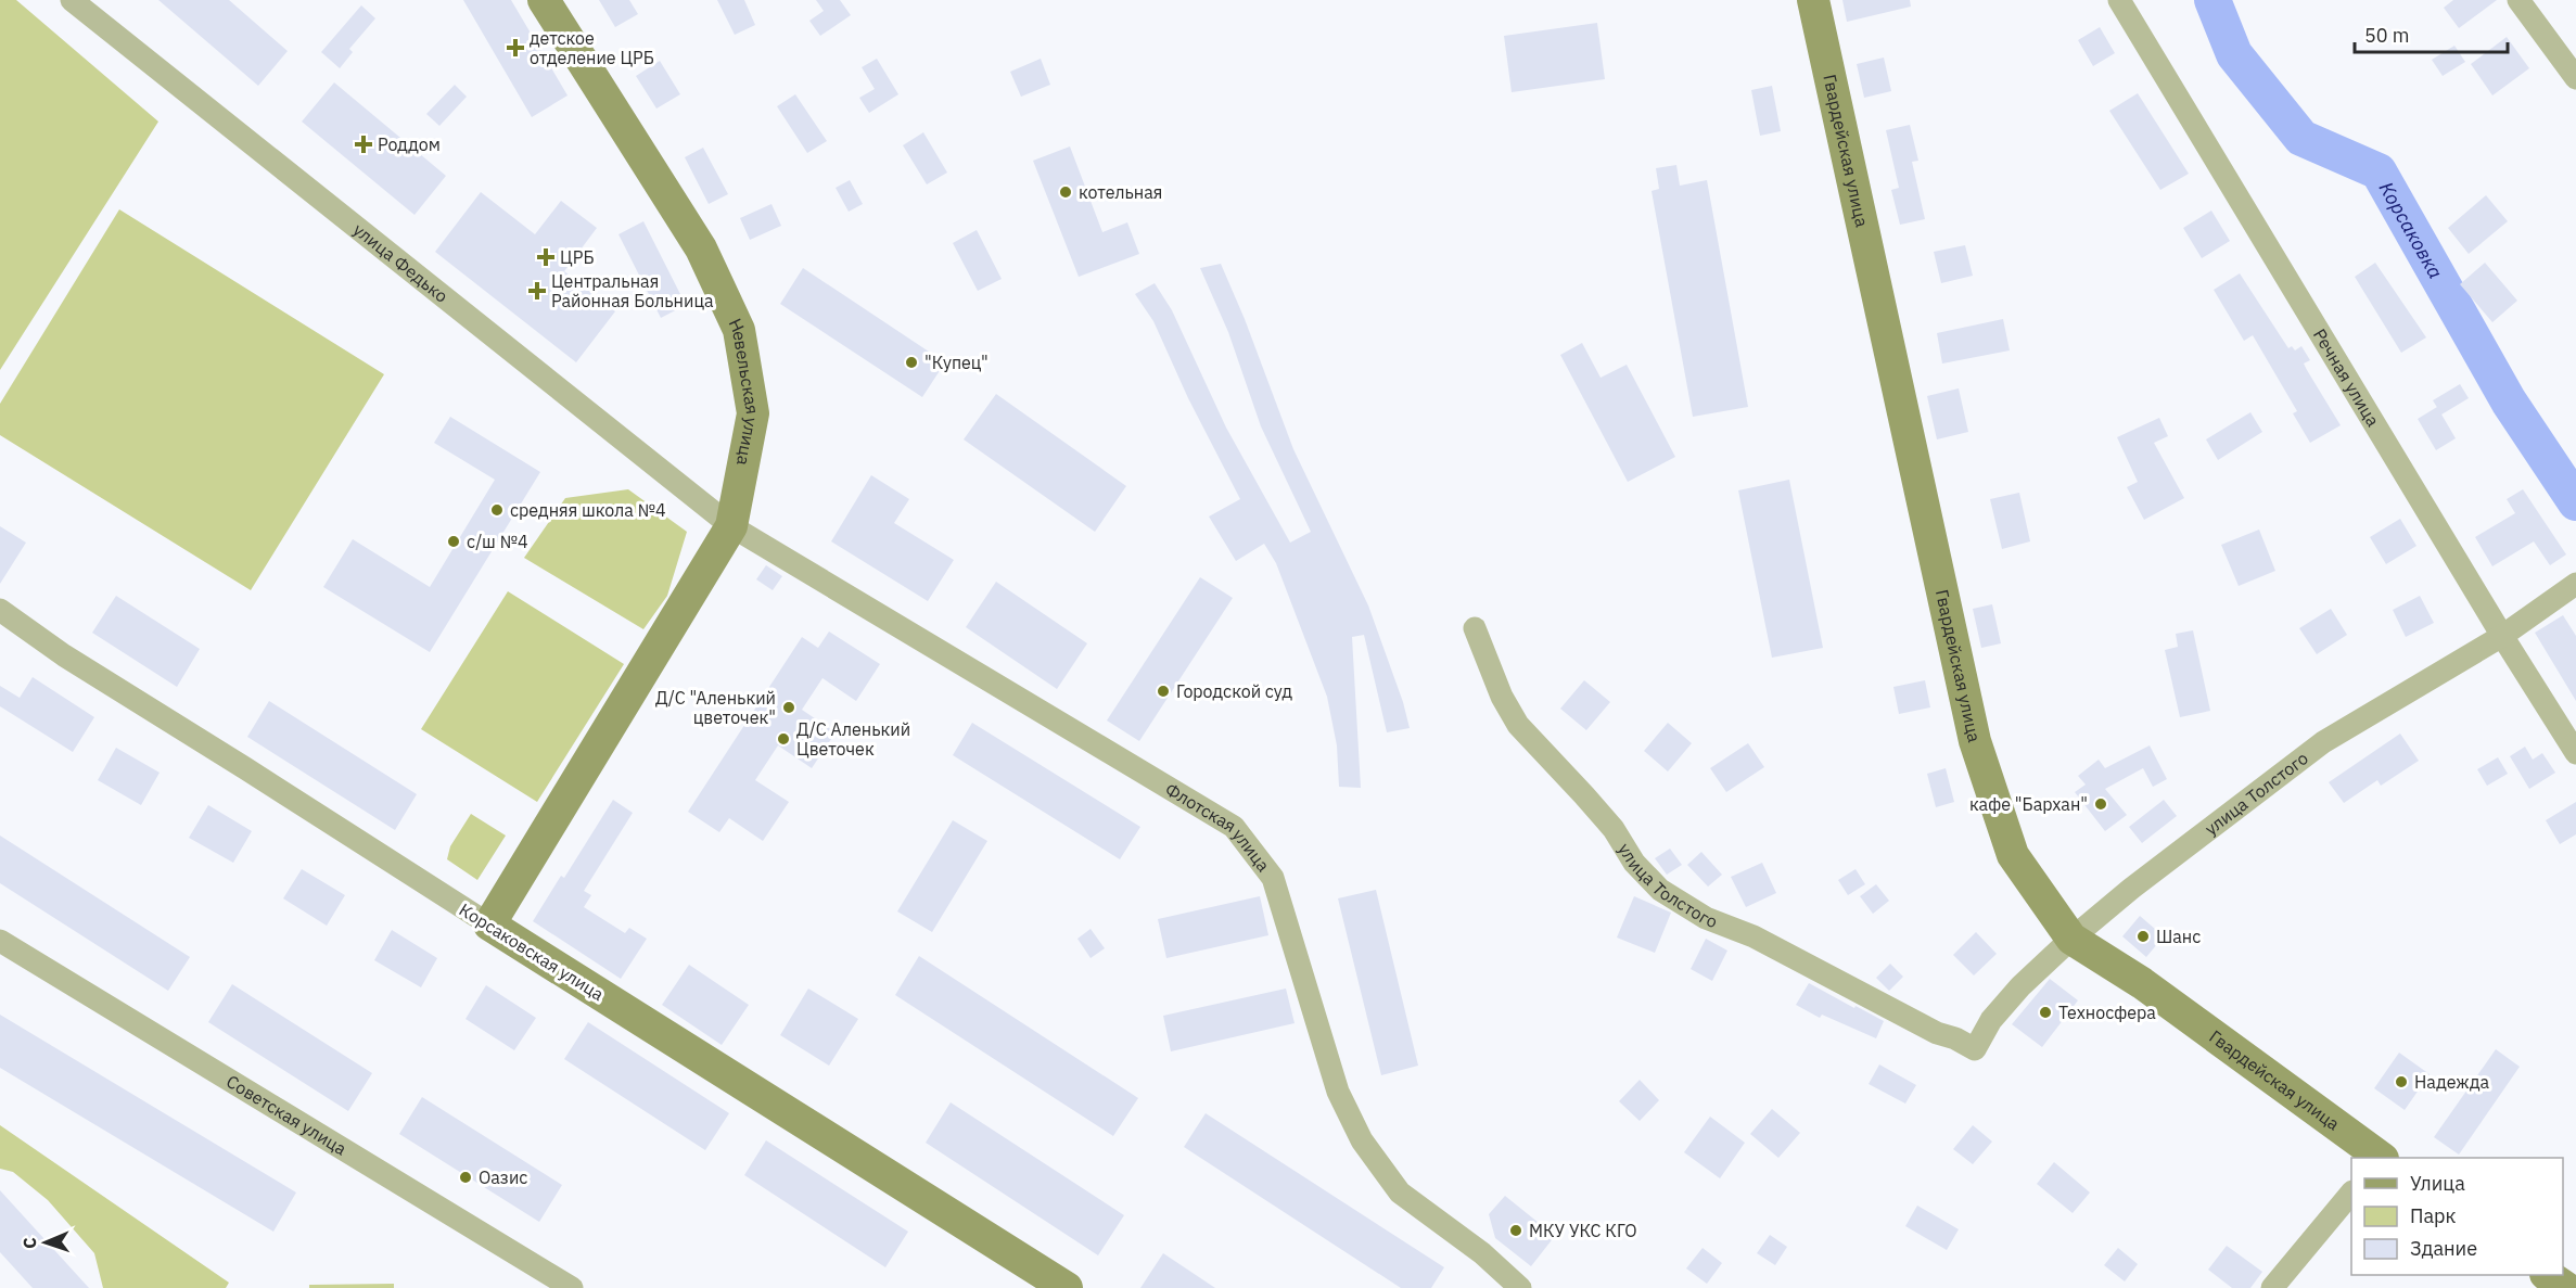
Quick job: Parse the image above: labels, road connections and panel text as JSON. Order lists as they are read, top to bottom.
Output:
{
  "streets": {
    "street": [
      "Гвардейская улица",
      "улица Федько",
      "Речная улица",
      "Невельская улица",
      "улица Толстого",
      "Флотская улица",
      "Корсаковская улица",
      "Советская улица"
    ]
  },
  "crossings": [
    ["Гвардейская улица", "улица Толстого"],
    ["улица Федько", "Невельская улица"],
    ["улица Федько", "Флотская улица"],
    ["Речная улица", "улица Толстого"],
    ["Невельская улица", "Флотская улица"],
    ["Невельская улица", "Корсаковская улица"]
  ],
  "water": ["Корсаковка"],
  "places": {
    "health": [
      "детское отделение ЦРБ",
      "Роддом",
      "ЦРБ",
      "Центральная Районная Больница"
    ],
    "other": [
      "котельная",
      "\"Купец\"",
      "средняя школа №4",
      "с/ш №4",
      "Городской суд",
      "Д/С \"Аленький цветочек\"",
      "Д/С Аленький Цветочек",
      "кафе \"Бархан\"",
      "Шанс",
      "Техносфера",
      "Надежда",
      "Оазис",
      "МКУ УКС КГО"
    ]
  },
  "legend": ["Улица", "Парк", "Здание"],
  "scale_bar": "50 m",
  "north": "left"
}
